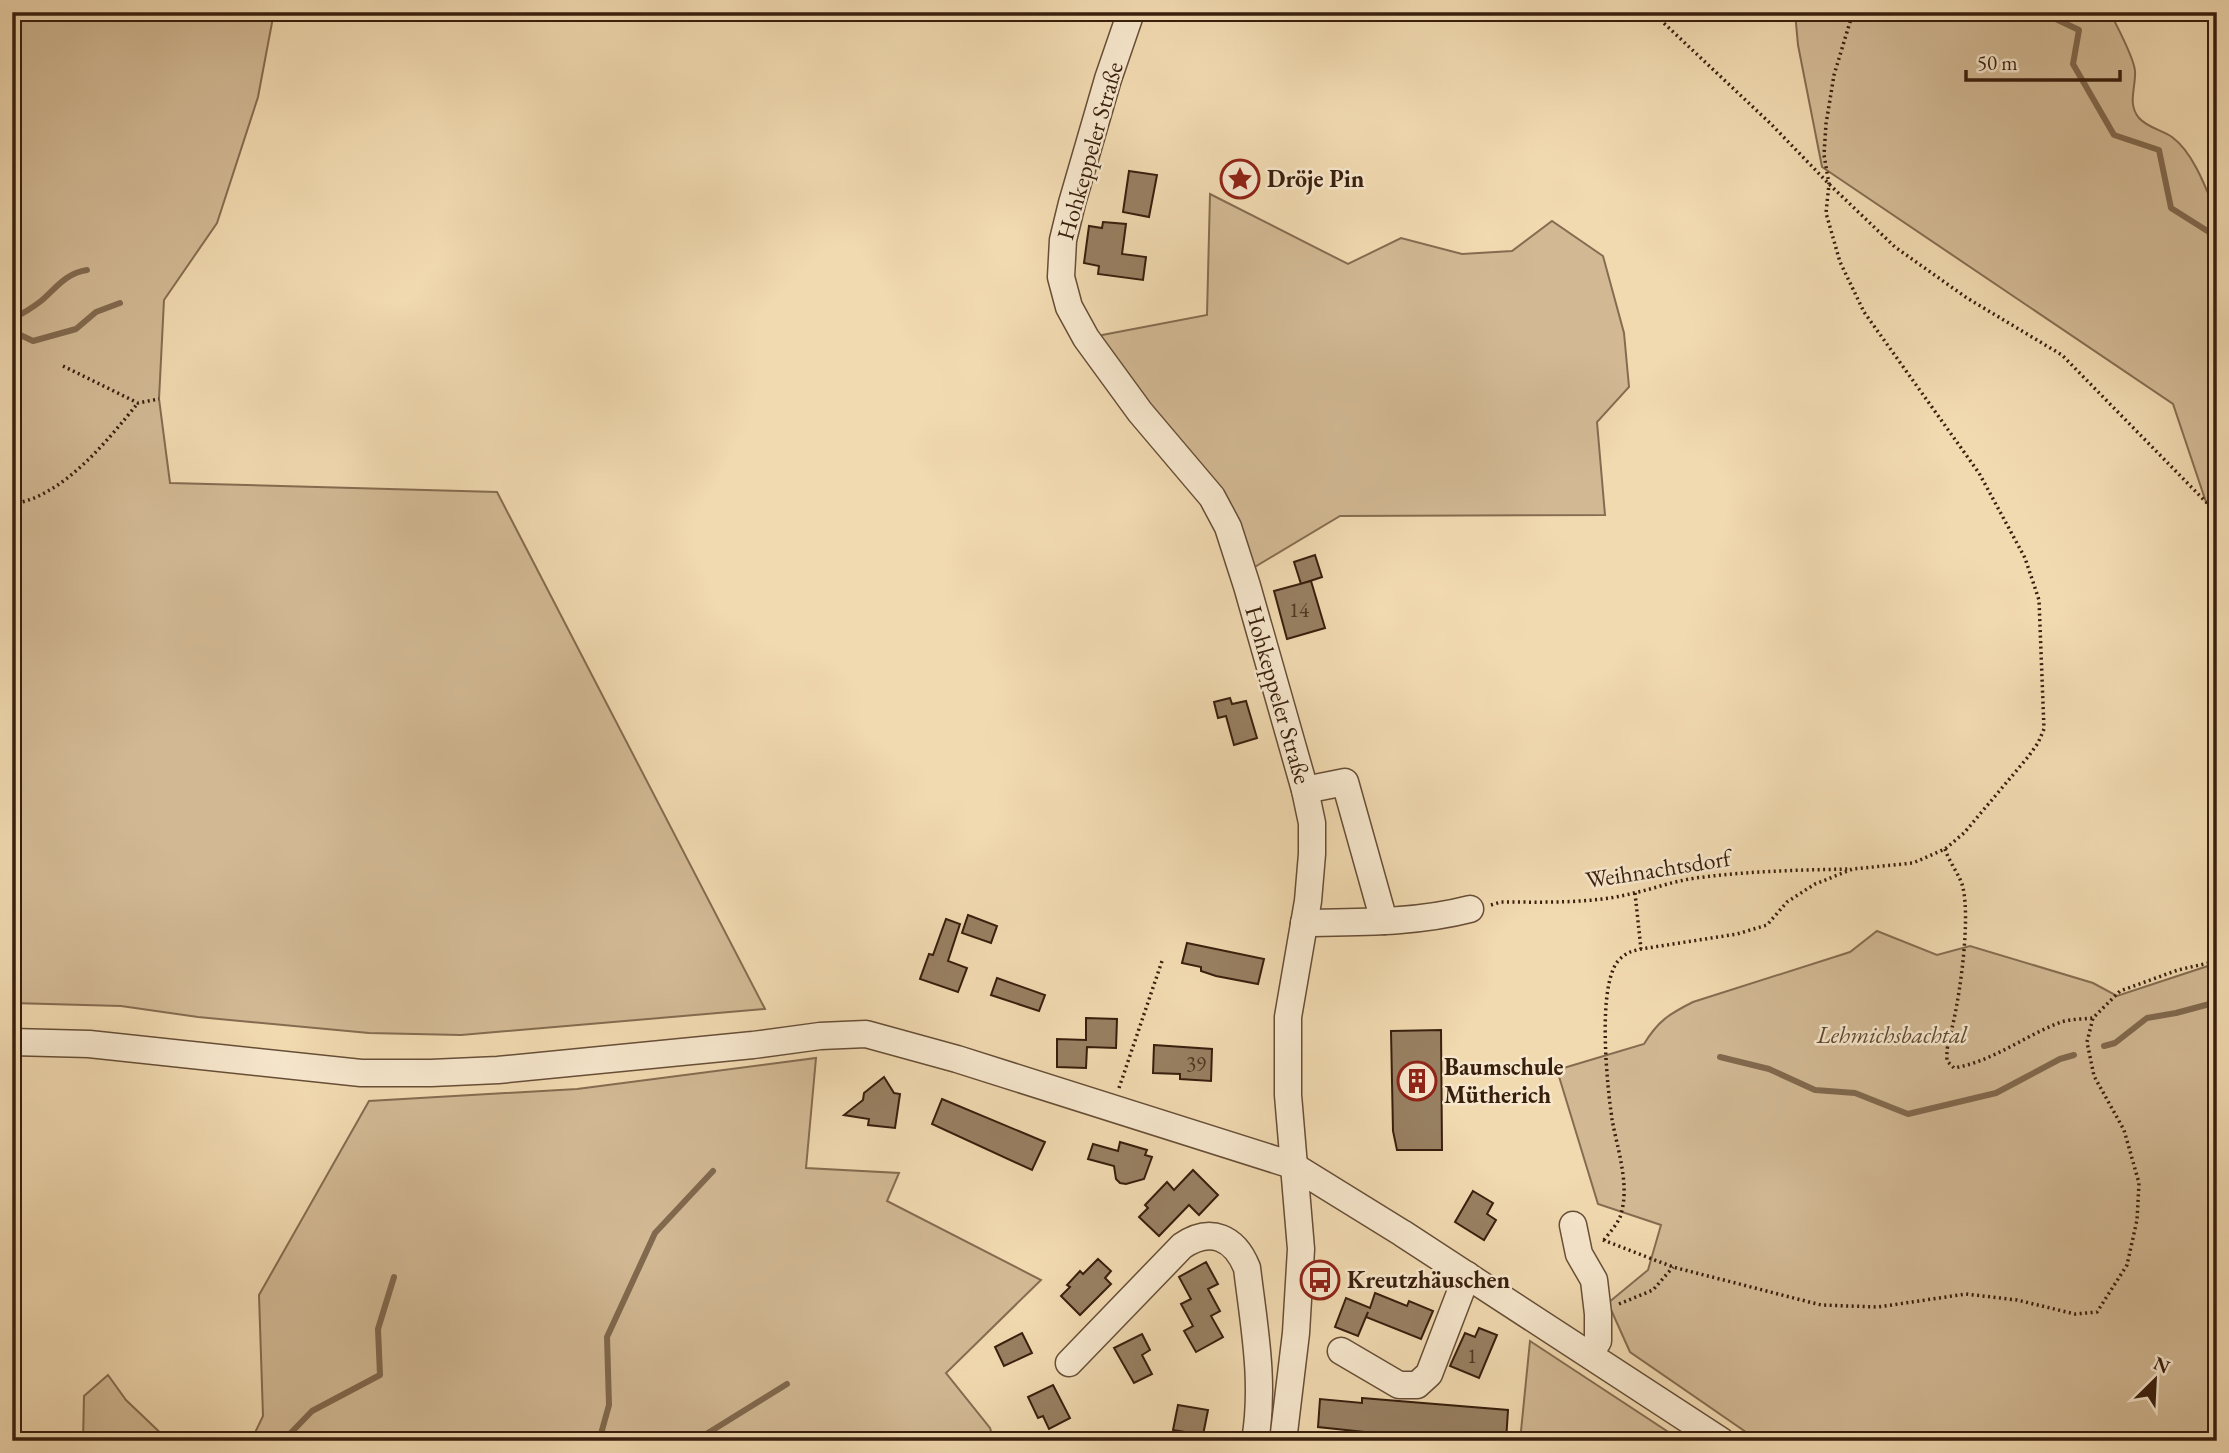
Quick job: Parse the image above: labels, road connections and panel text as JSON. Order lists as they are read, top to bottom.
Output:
{
  "streets": {
    "street": ["Hohkeppeler Straße"],
    "path": ["Weihnachtsdorf"]
  },
  "parks": ["Lehmichsbachtal"],
  "places": {
    "place": ["Dröje Pin"],
    "building": ["Baumschule Mütherich"],
    "bus stop": ["Kreutzhäuschen"]
  },
  "house_numbers": ["14", "39", "1"],
  "scale_bar": "50 m",
  "north": "top right"
}
